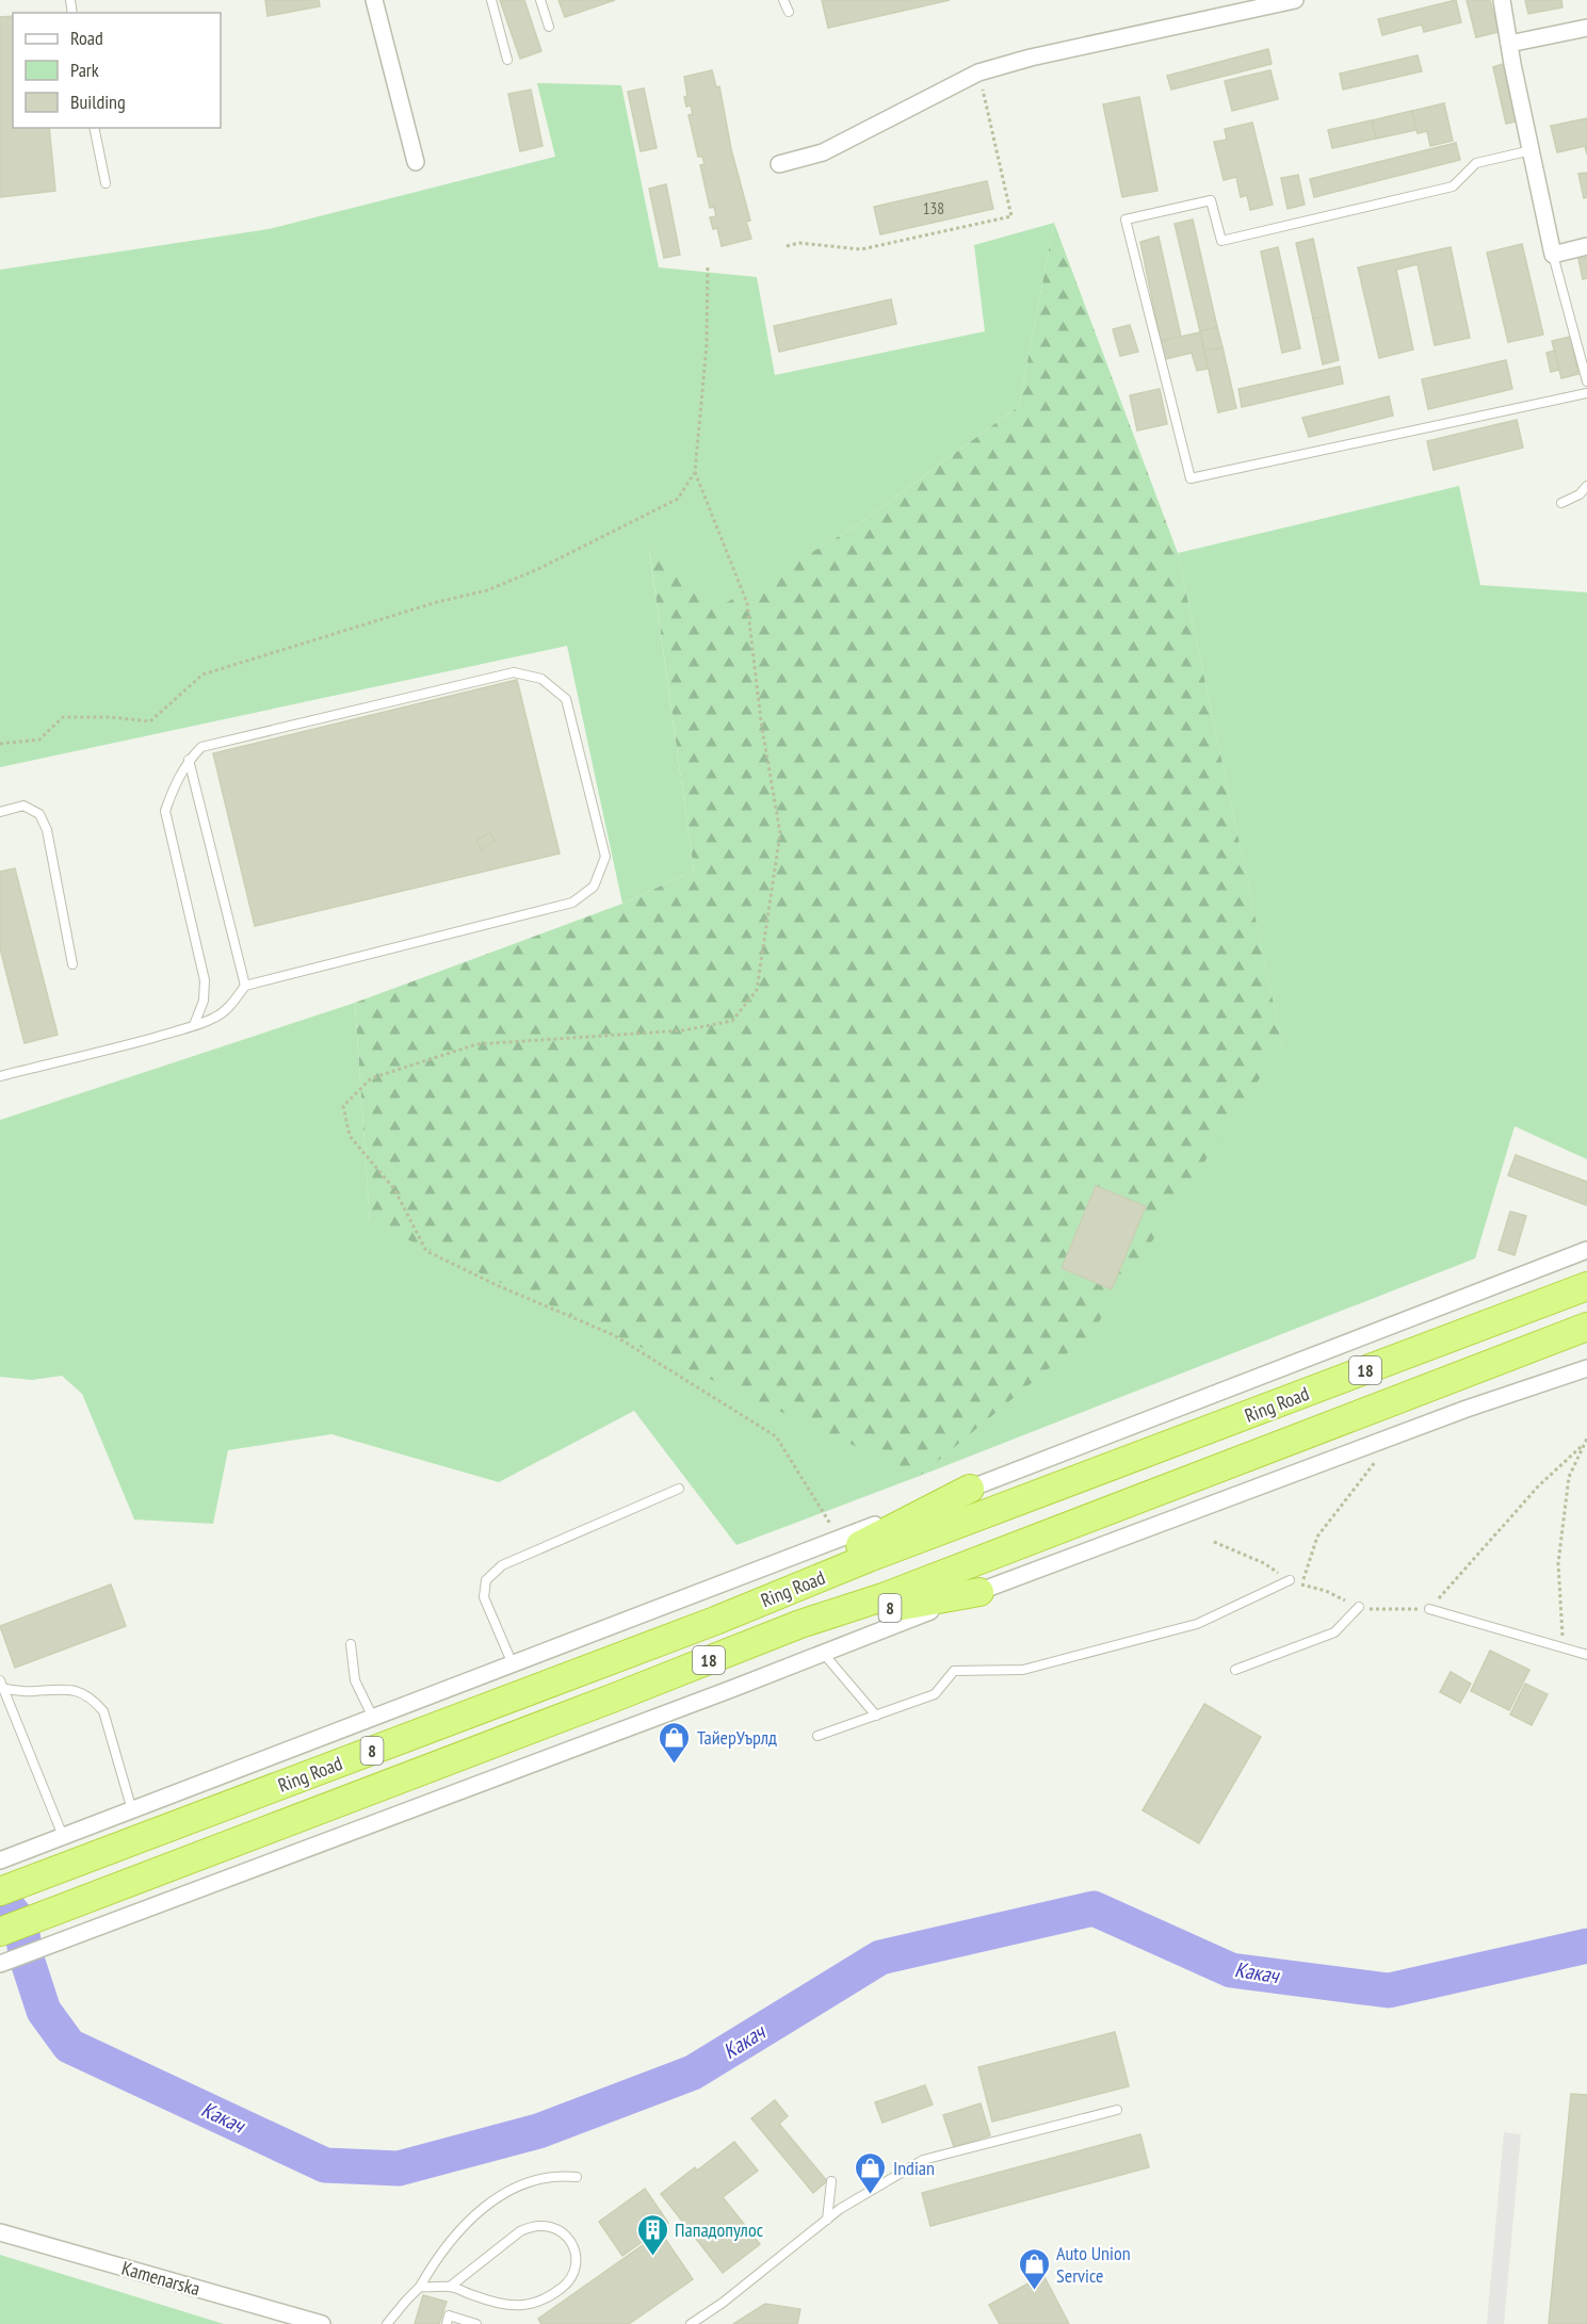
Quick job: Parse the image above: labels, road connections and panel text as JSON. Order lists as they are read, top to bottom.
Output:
{
  "streets": {
    "highway": ["18", "Ring Road", "8"],
    "street": ["Kamenarska"]
  },
  "crossings": [
    ["Ring Road", "8"]
  ],
  "water": ["Какач"],
  "places": {
    "shop": ["ТайерУърлд", "Indian", "Auto Union Service"],
    "building": ["Пападопулос"]
  },
  "house_numbers": ["138"],
  "legend": ["Road", "Park", "Building"]
}
